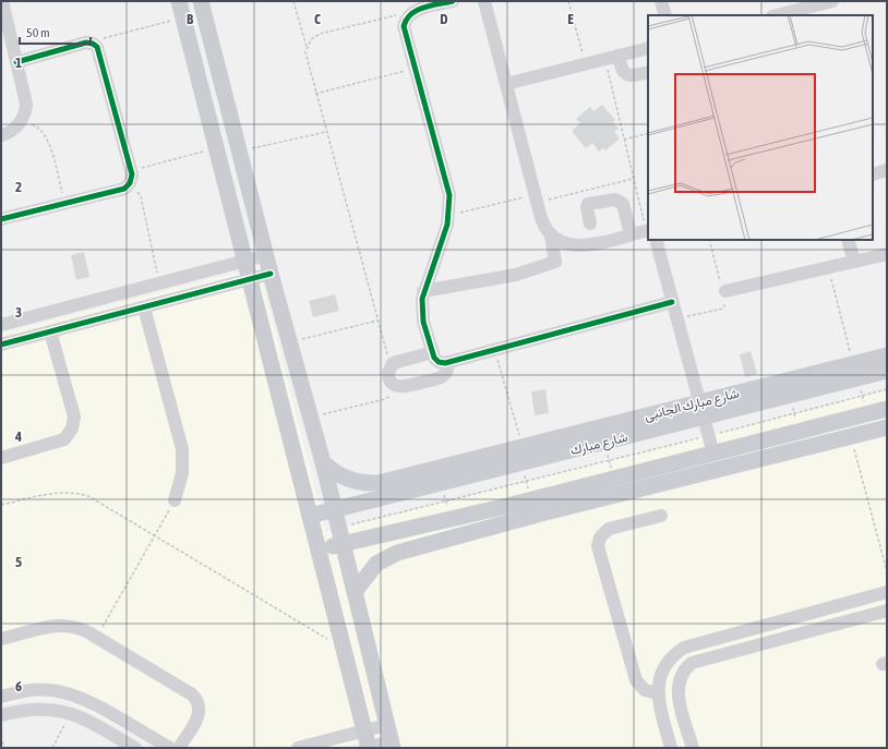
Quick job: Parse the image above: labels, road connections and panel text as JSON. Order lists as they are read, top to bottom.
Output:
{
  "streets": {
    "main road": ["شارع مبارك الجانبى", "شارع مبارك"]
  },
  "crossings": [
    ["شارع مبارك الجانبى", "شارع مبارك"]
  ],
  "scale_bar": "50 m",
  "grid": {
    "columns": [
      "B",
      "C",
      "D",
      "E"
    ],
    "rows": [
      "1",
      "2",
      "3",
      "4",
      "5",
      "6"
    ]
  }
}
